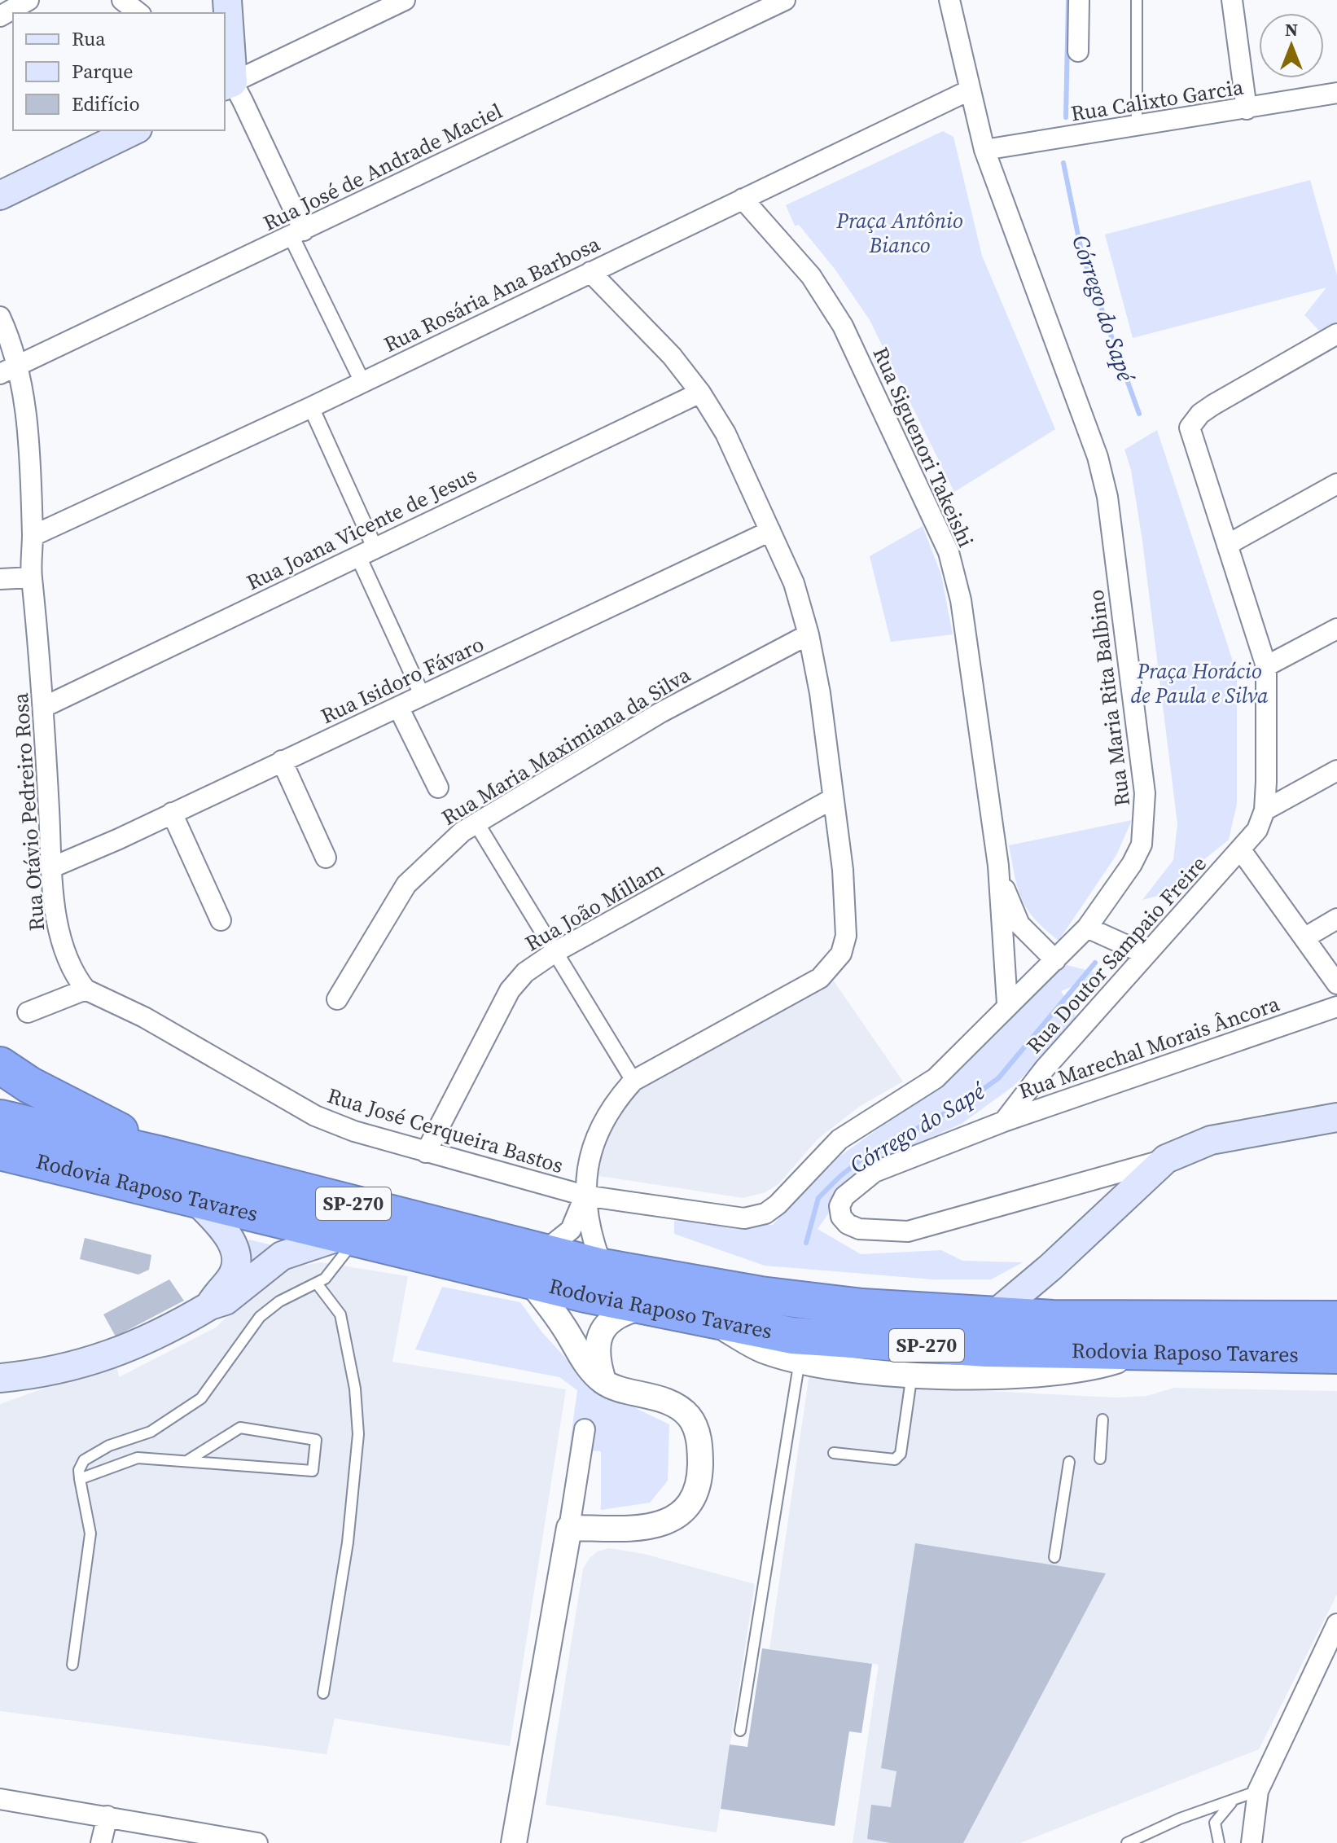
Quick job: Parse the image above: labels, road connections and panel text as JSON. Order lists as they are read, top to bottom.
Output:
{
  "streets": {
    "highway": ["Rodovia Raposo Tavares", "SP-270"],
    "street": [
      "Rua Calixto Garcia",
      "Rua José de Andrade Maciel",
      "Rua Rosária Ana Barbosa",
      "Rua Siguenori Takeishi",
      "Rua Joana Vicente de Jesus",
      "Rua Isidoro Fávaro",
      "Rua Maria Rita Balbino",
      "Rua Maria Maximiana da Silva",
      "Rua Otávio Pedreiro Rosa",
      "Rua João Millam",
      "Rua Doutor Sampaio Freire",
      "Rua Marechal Morais Âncora",
      "Rua José Cerqueira Bastos"
    ]
  },
  "crossings": [
    ["Rua Calixto Garcia", "Rua Maria Rita Balbino"],
    ["Rua José de Andrade Maciel", "Rua Otávio Pedreiro Rosa"],
    ["Rua Rosária Ana Barbosa", "Rua Siguenori Takeishi"],
    ["Rua Rosária Ana Barbosa", "Rua Maria Rita Balbino"],
    ["Rua Rosária Ana Barbosa", "Rua Otávio Pedreiro Rosa"],
    ["Rua Siguenori Takeishi", "Rua Maria Rita Balbino"],
    ["Rua Joana Vicente de Jesus", "Rua Otávio Pedreiro Rosa"],
    ["Rua Isidoro Fávaro", "Rua Otávio Pedreiro Rosa"],
    ["Rua Maria Rita Balbino", "Rua José Cerqueira Bastos"],
    ["Rua Otávio Pedreiro Rosa", "Rua José Cerqueira Bastos"],
    ["Rua João Millam", "Rua José Cerqueira Bastos"],
    ["Rua Doutor Sampaio Freire", "Rua Marechal Morais Âncora"]
  ],
  "water": ["Córrego do Sapé"],
  "parks": ["Praça Antônio Bianco", "Praça Horácio de Paula e Silva"],
  "legend": ["Rua", "Parque", "Edifício"],
  "north": "top"
}
